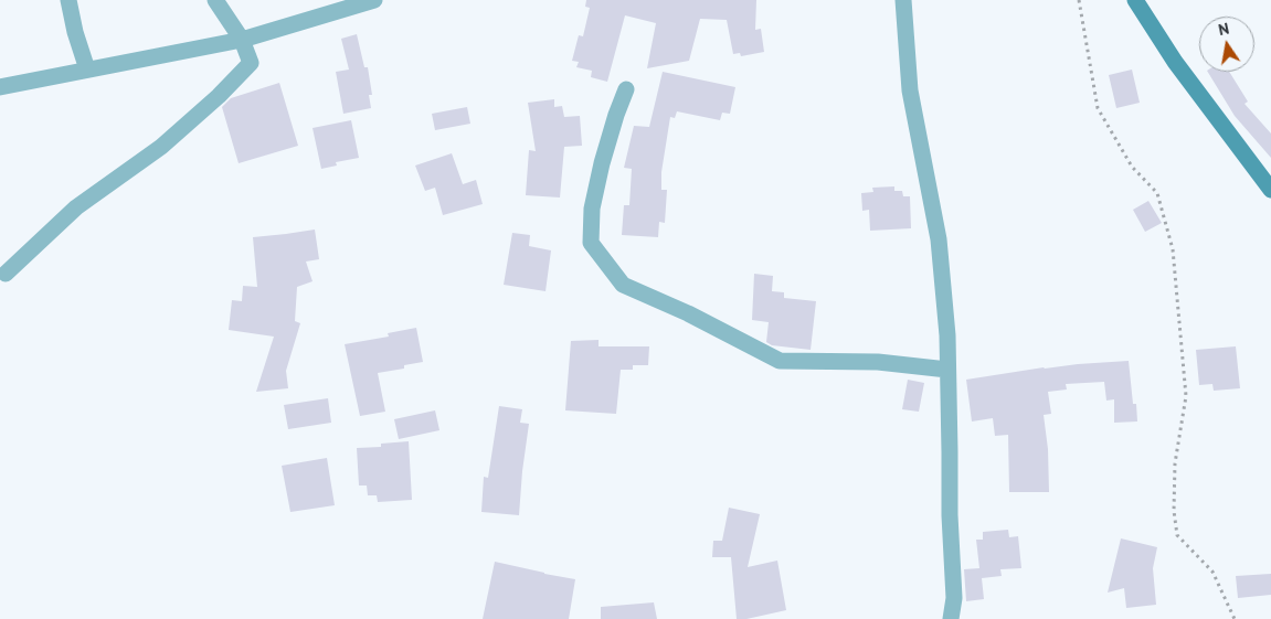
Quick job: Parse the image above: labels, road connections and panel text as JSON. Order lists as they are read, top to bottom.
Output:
{
  "north": "top"
}
